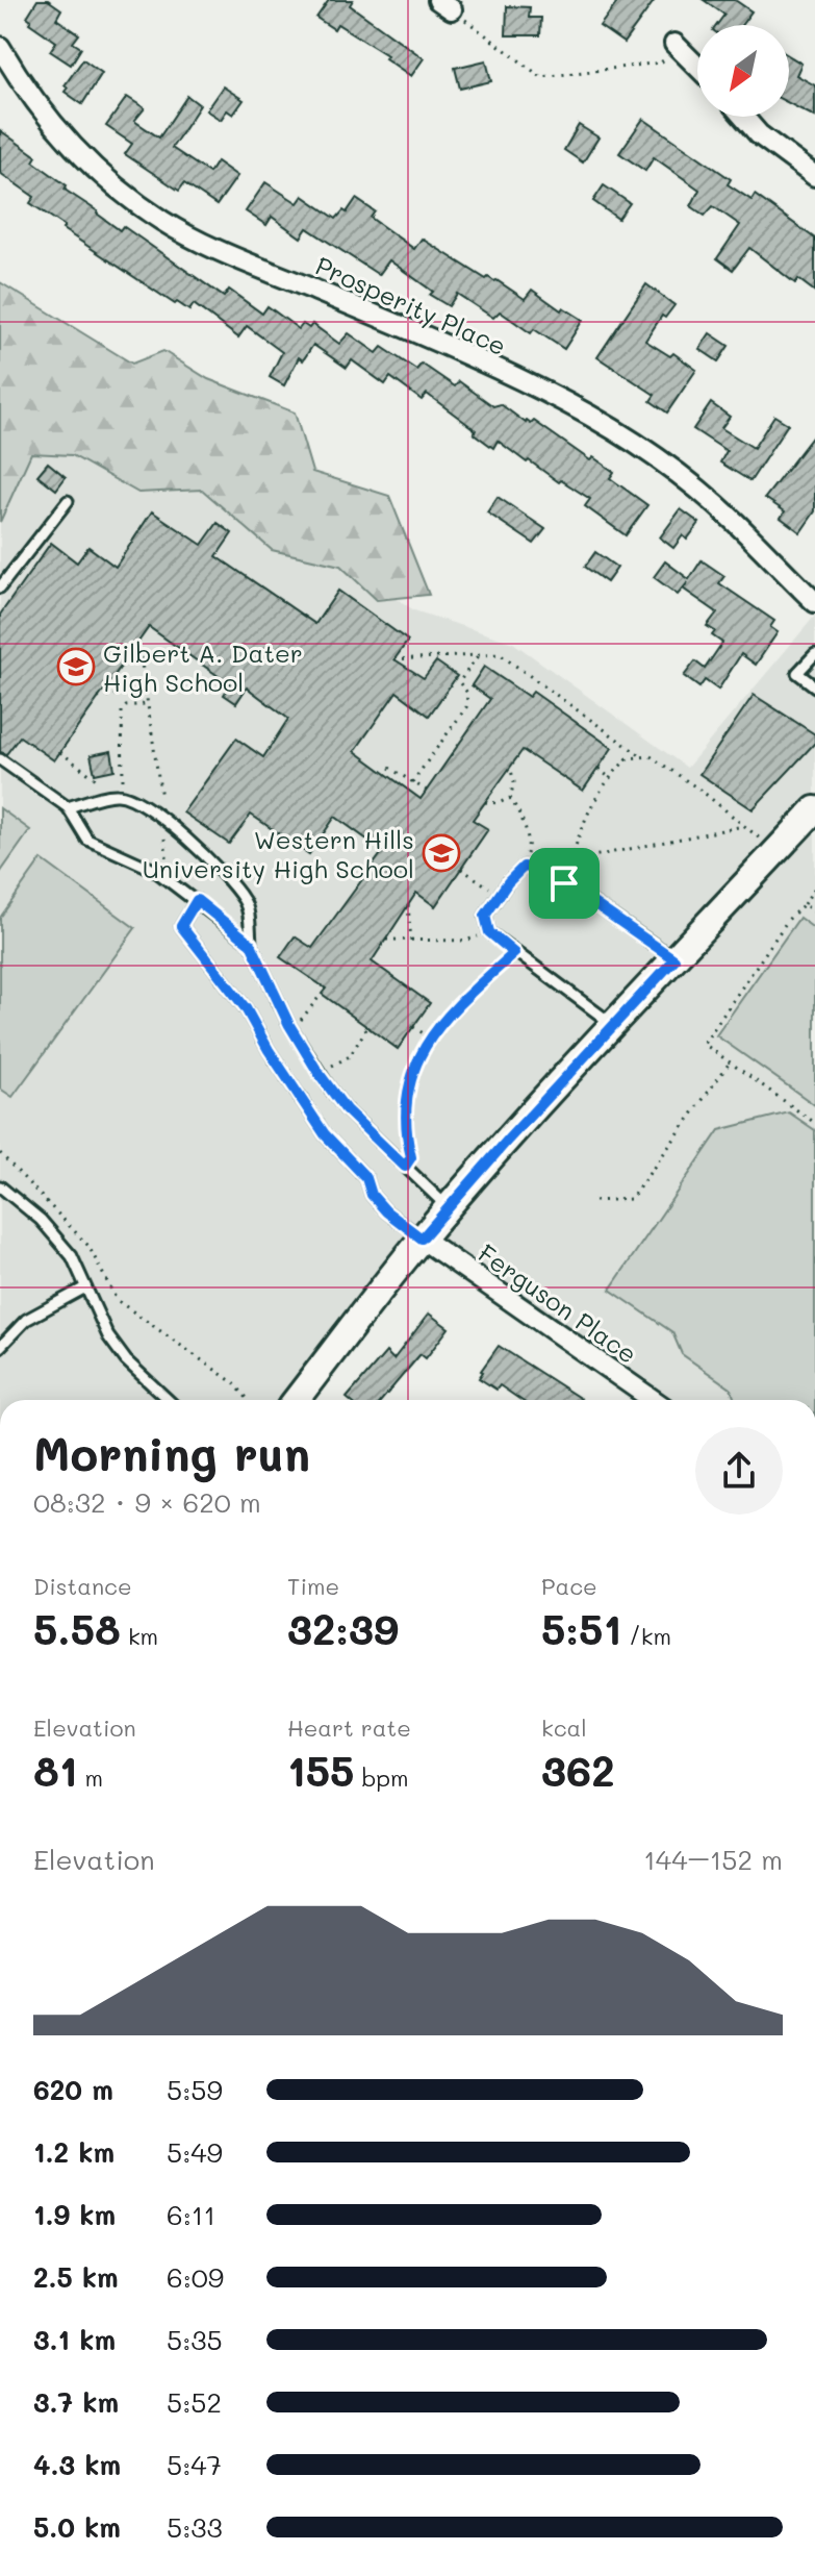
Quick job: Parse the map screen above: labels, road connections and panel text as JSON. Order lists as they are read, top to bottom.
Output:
{
  "streets": {
    "street": ["Prosperity Place", "Ferguson Place"]
  },
  "places": {
    "school or university": ["Gilbert A. Dater High School", "Western Hills University High School"]
  },
  "north": "bottom left",
  "page": {
    "heading": ["Morning run", "08:32 · 9 × 620 m"],
    "stats": [
      ["Distance", "5.58 km"],
      ["Time", "32:39"],
      ["Pace", "5:51 /km"],
      ["Elevation", "81 m"],
      ["Heart rate", "155 bpm"],
      ["kcal", "362"]
    ],
    "chart": ["Elevation", "144–152 m"],
    "list": [
      {
        "name": "620 m",
        "note": "5:59"
      },
      {
        "name": "1.2 km",
        "note": "5:49"
      },
      {
        "name": "1.9 km",
        "note": "6:11"
      },
      {
        "name": "2.5 km",
        "note": "6:09"
      },
      {
        "name": "3.1 km",
        "note": "5:35"
      },
      {
        "name": "3.7 km",
        "note": "5:52"
      },
      {
        "name": "4.3 km",
        "note": "5:47"
      },
      {
        "name": "5.0 km",
        "note": "5:33"
      }
    ]
  }
}
